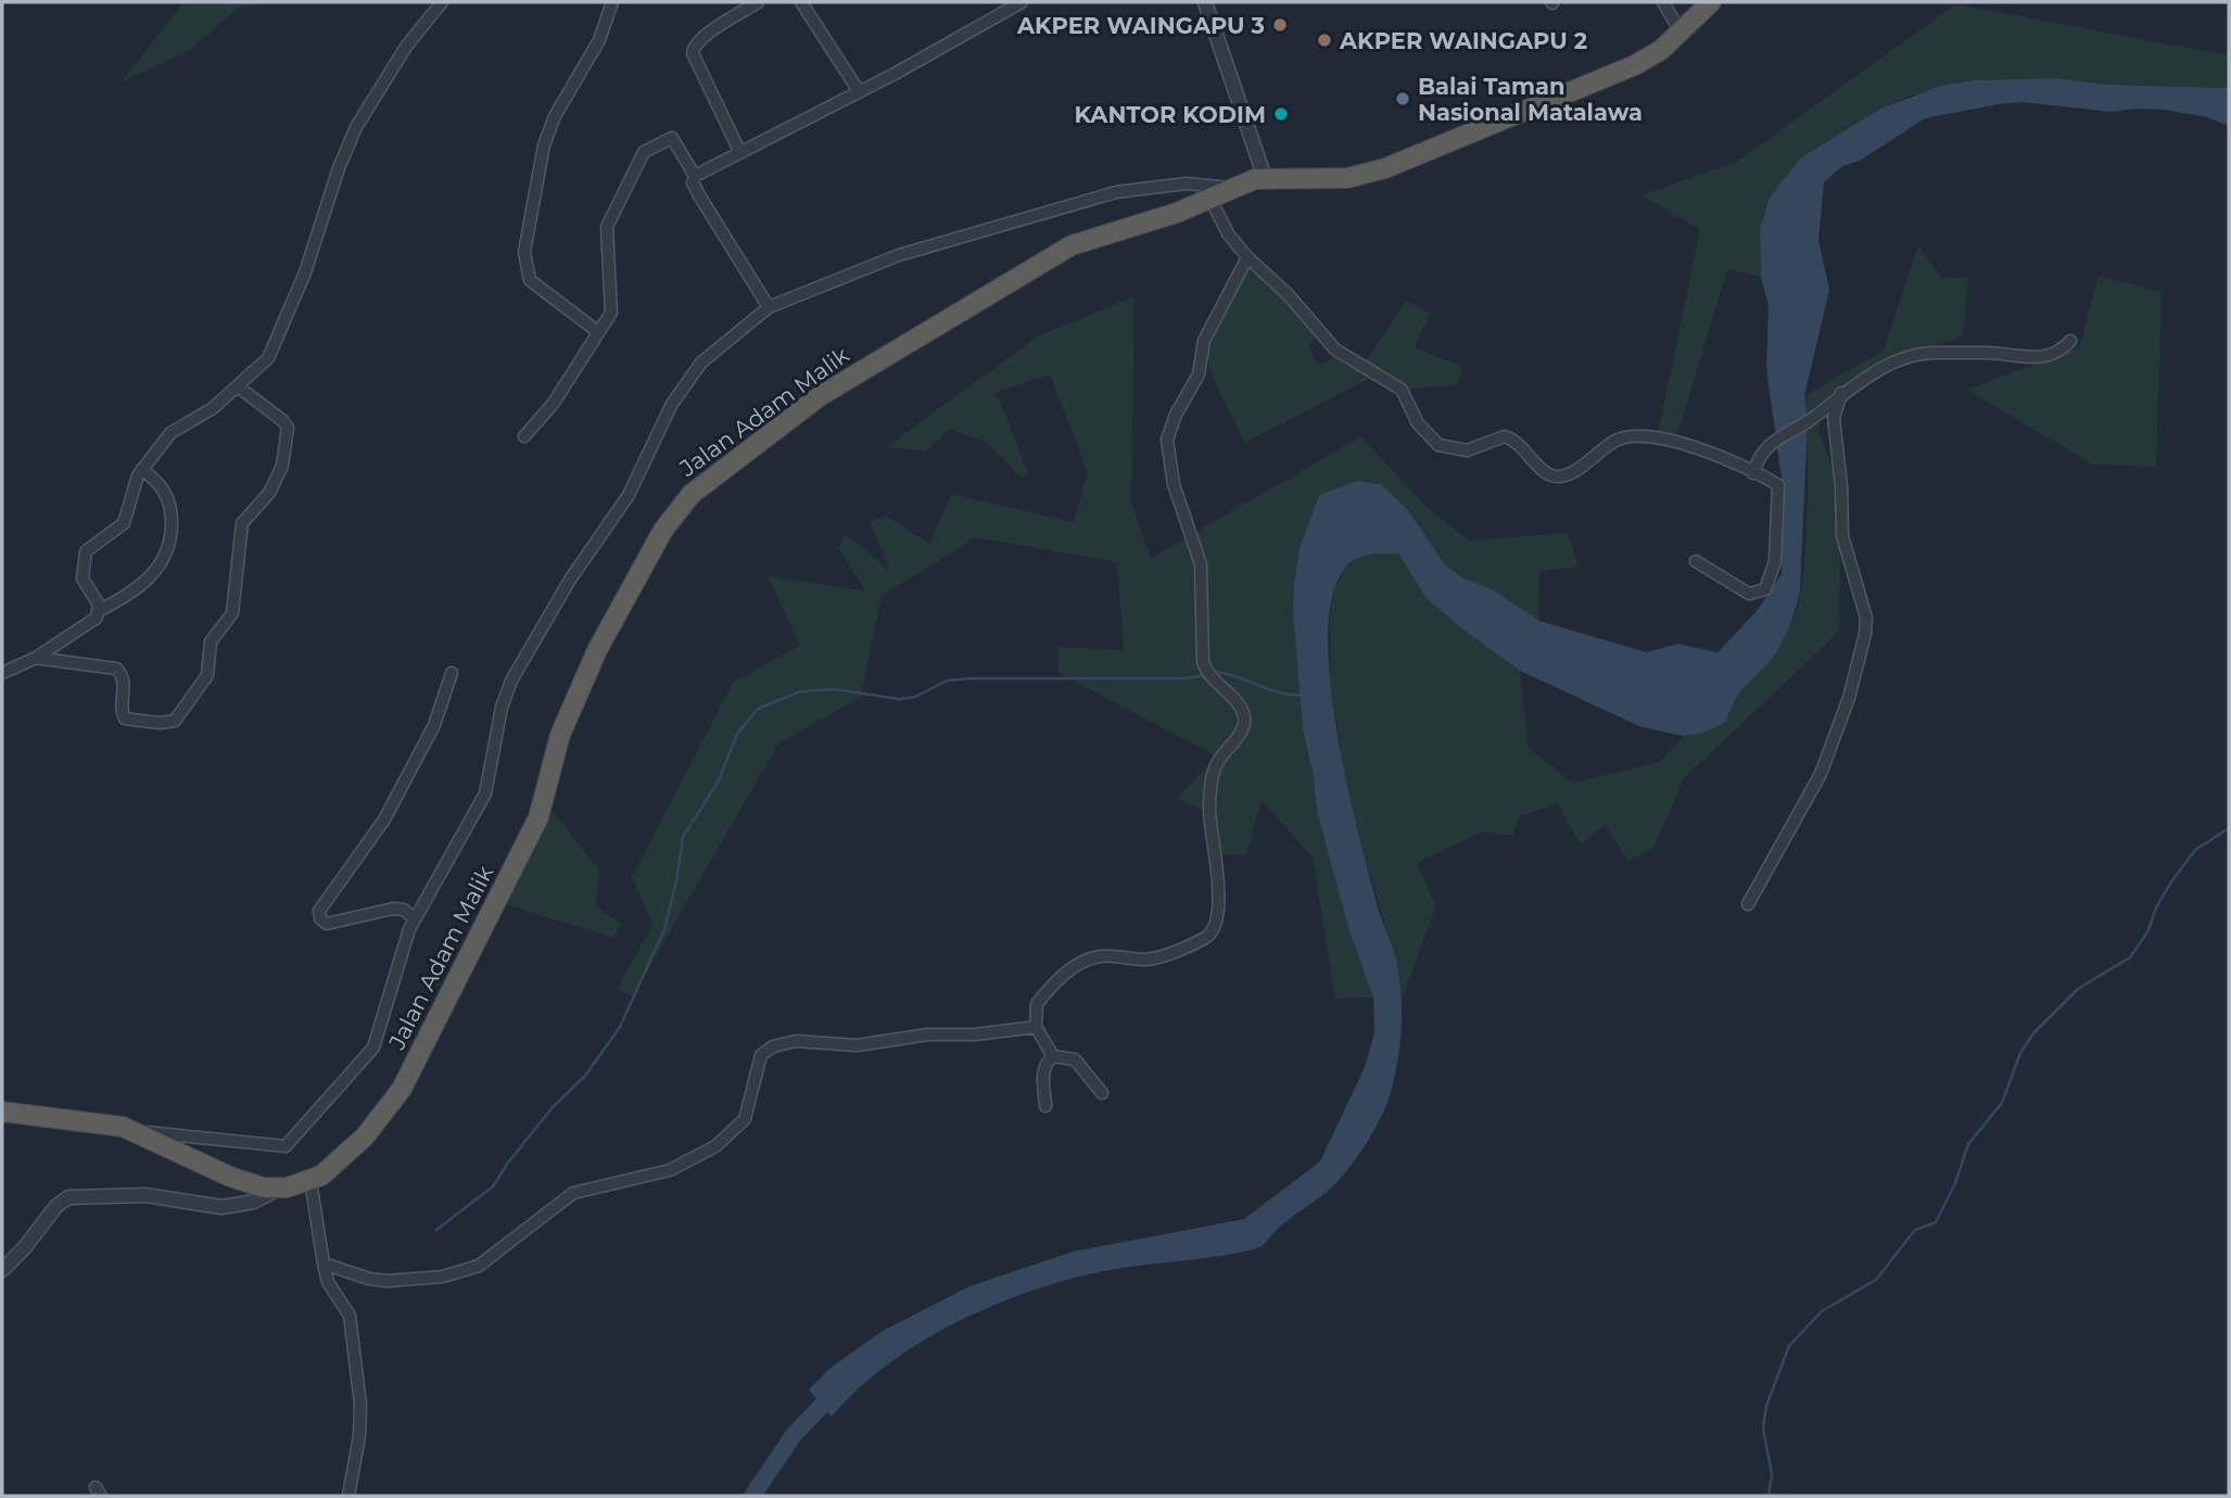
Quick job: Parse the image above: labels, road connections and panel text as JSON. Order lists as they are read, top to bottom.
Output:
{
  "streets": {
    "highway": ["Jalan Adam Malik"]
  },
  "places": [
    "AKPER WAINGAPU 3",
    "AKPER WAINGAPU 2",
    "Balai Taman Nasional Matalawa",
    "KANTOR KODIM"
  ]
}
